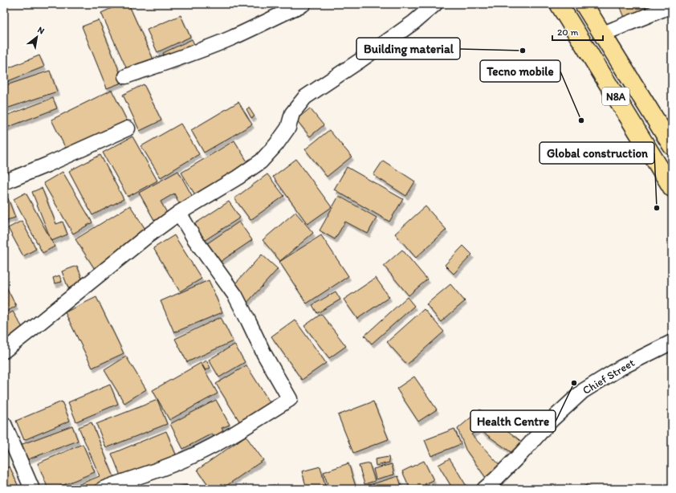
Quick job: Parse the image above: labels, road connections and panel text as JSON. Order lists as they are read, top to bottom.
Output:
{
  "streets": {
    "highway": ["N8A"],
    "street": ["Chief Street"]
  },
  "places": [
    "Building material",
    "Tecno mobile",
    "Global construction",
    "Health Centre"
  ],
  "scale_bar": "20 m",
  "north": "top right"
}
